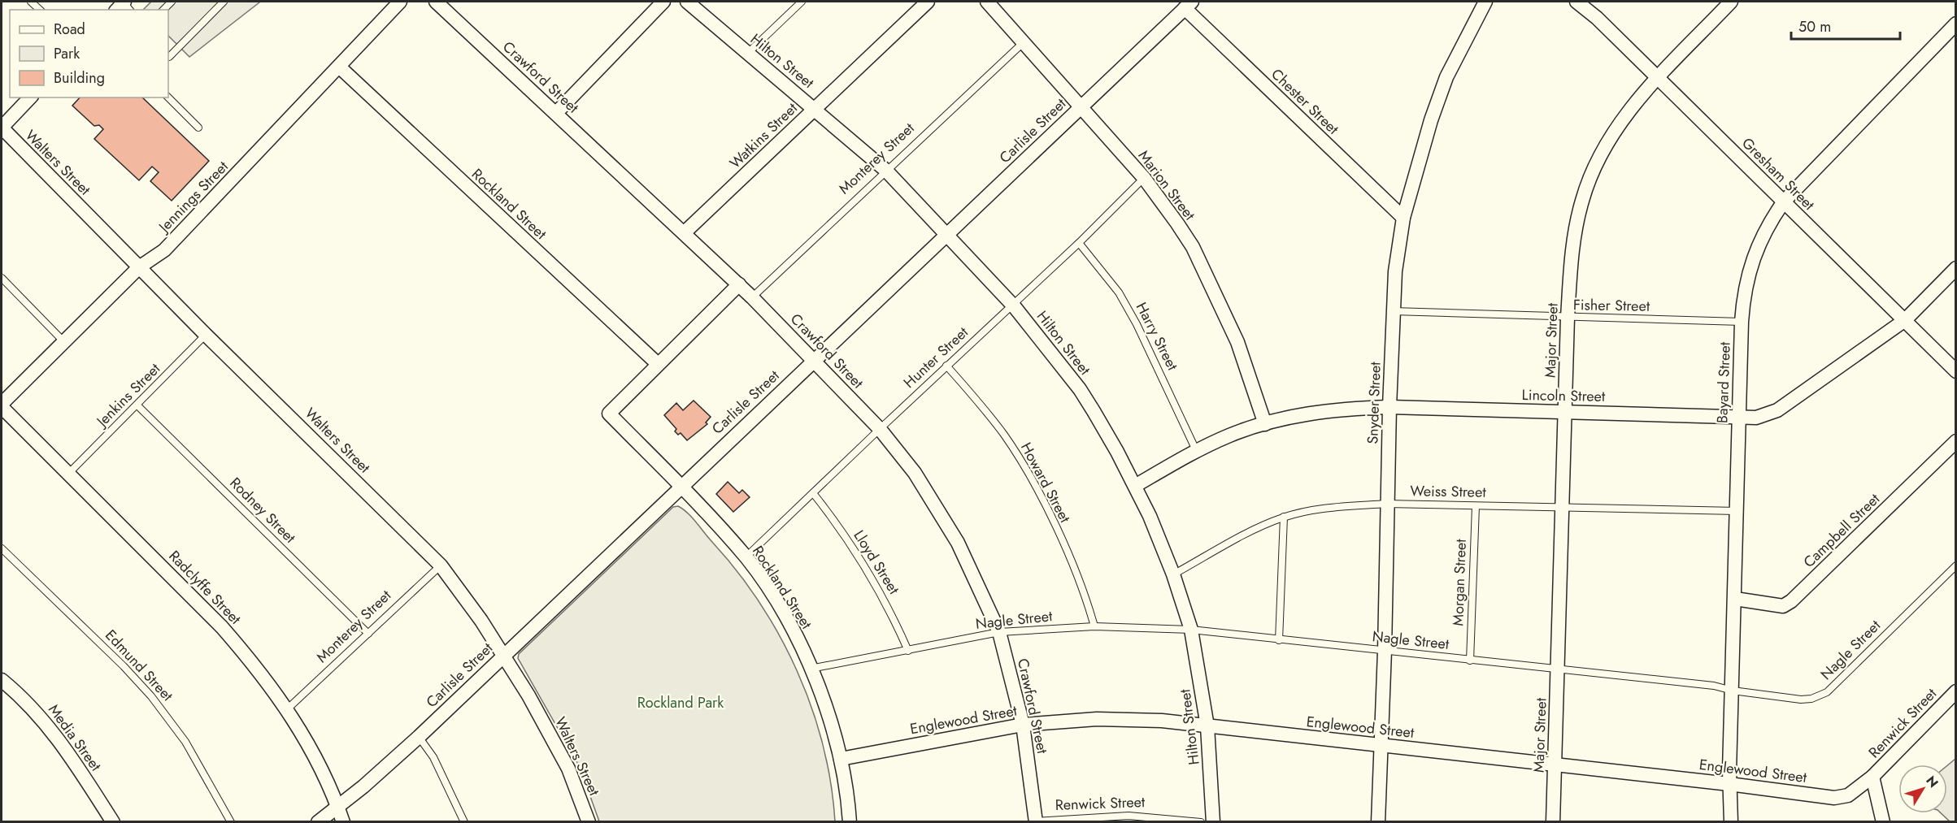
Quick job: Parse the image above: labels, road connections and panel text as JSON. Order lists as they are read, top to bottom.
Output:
{
  "streets": {
    "street": [
      "Hilton Street",
      "Crawford Street",
      "Chester Street",
      "Carlisle Street",
      "Watkins Street",
      "Walters Street",
      "Gresham Street",
      "Marion Street",
      "Jennings Street",
      "Rockland Street",
      "Major Street",
      "Bayard Street",
      "Lincoln Street",
      "Snyder Street",
      "Campbell Street",
      "Radclyffe Street",
      "Englewood Street",
      "Renwick Street",
      "Media Street"
    ],
    "lane": [
      "Monterey Street",
      "Fisher Street",
      "Harry Street",
      "Hunter Street",
      "Jenkins Street",
      "Howard Street",
      "Weiss Street",
      "Rodney Street",
      "Lloyd Street",
      "Morgan Street",
      "Nagle Street",
      "Edmund Street"
    ]
  },
  "crossings": [
    ["Hilton Street", "Carlisle Street"],
    ["Hilton Street", "Watkins Street"],
    ["Hilton Street", "Monterey Street"],
    ["Hilton Street", "Hunter Street"],
    ["Hilton Street", "Lincoln Street"],
    ["Hilton Street", "Weiss Street"],
    ["Hilton Street", "Nagle Street"],
    ["Hilton Street", "Englewood Street"],
    ["Crawford Street", "Carlisle Street"],
    ["Crawford Street", "Watkins Street"],
    ["Crawford Street", "Monterey Street"],
    ["Crawford Street", "Hunter Street"],
    ["Crawford Street", "Nagle Street"],
    ["Crawford Street", "Englewood Street"],
    ["Crawford Street", "Renwick Street"],
    ["Chester Street", "Carlisle Street"],
    ["Chester Street", "Snyder Street"],
    ["Carlisle Street", "Walters Street"],
    ["Carlisle Street", "Marion Street"],
    ["Carlisle Street", "Rockland Street"],
    ["Carlisle Street", "Radclyffe Street"],
    ["Monterey Street", "Walters Street"],
    ["Monterey Street", "Marion Street"],
    ["Monterey Street", "Rodney Street"],
    ["Monterey Street", "Radclyffe Street"],
    ["Walters Street", "Jennings Street"],
    ["Walters Street", "Jenkins Street"],
    ["Gresham Street", "Major Street"],
    ["Gresham Street", "Bayard Street"],
    ["Gresham Street", "Lincoln Street"],
    ["Marion Street", "Hunter Street"],
    ["Marion Street", "Lincoln Street"],
    ["Jennings Street", "Rockland Street"],
    ["Jennings Street", "Radclyffe Street"],
    ["Rockland Street", "Hunter Street"],
    ["Rockland Street", "Nagle Street"],
    ["Rockland Street", "Englewood Street"],
    ["Fisher Street", "Major Street"],
    ["Fisher Street", "Bayard Street"],
    ["Fisher Street", "Snyder Street"],
    ["Harry Street", "Hunter Street"],
    ["Harry Street", "Lincoln Street"],
    ["Major Street", "Lincoln Street"],
    ["Major Street", "Weiss Street"],
    ["Major Street", "Nagle Street"],
    ["Major Street", "Englewood Street"],
    ["Hunter Street", "Howard Street"],
    ["Hunter Street", "Lloyd Street"],
    ["Bayard Street", "Lincoln Street"],
    ["Bayard Street", "Weiss Street"],
    ["Bayard Street", "Campbell Street"],
    ["Bayard Street", "Nagle Street"],
    ["Bayard Street", "Englewood Street"],
    ["Jenkins Street", "Rodney Street"],
    ["Jenkins Street", "Radclyffe Street"],
    ["Lincoln Street", "Snyder Street"],
    ["Snyder Street", "Weiss Street"],
    ["Snyder Street", "Nagle Street"],
    ["Snyder Street", "Englewood Street"],
    ["Howard Street", "Nagle Street"],
    ["Weiss Street", "Morgan Street"],
    ["Lloyd Street", "Nagle Street"],
    ["Morgan Street", "Nagle Street"],
    ["Englewood Street", "Renwick Street"]
  ],
  "parks": ["Rockland Park"],
  "legend": ["Road", "Park", "Building"],
  "scale_bar": "50 m",
  "north": "top right"
}
